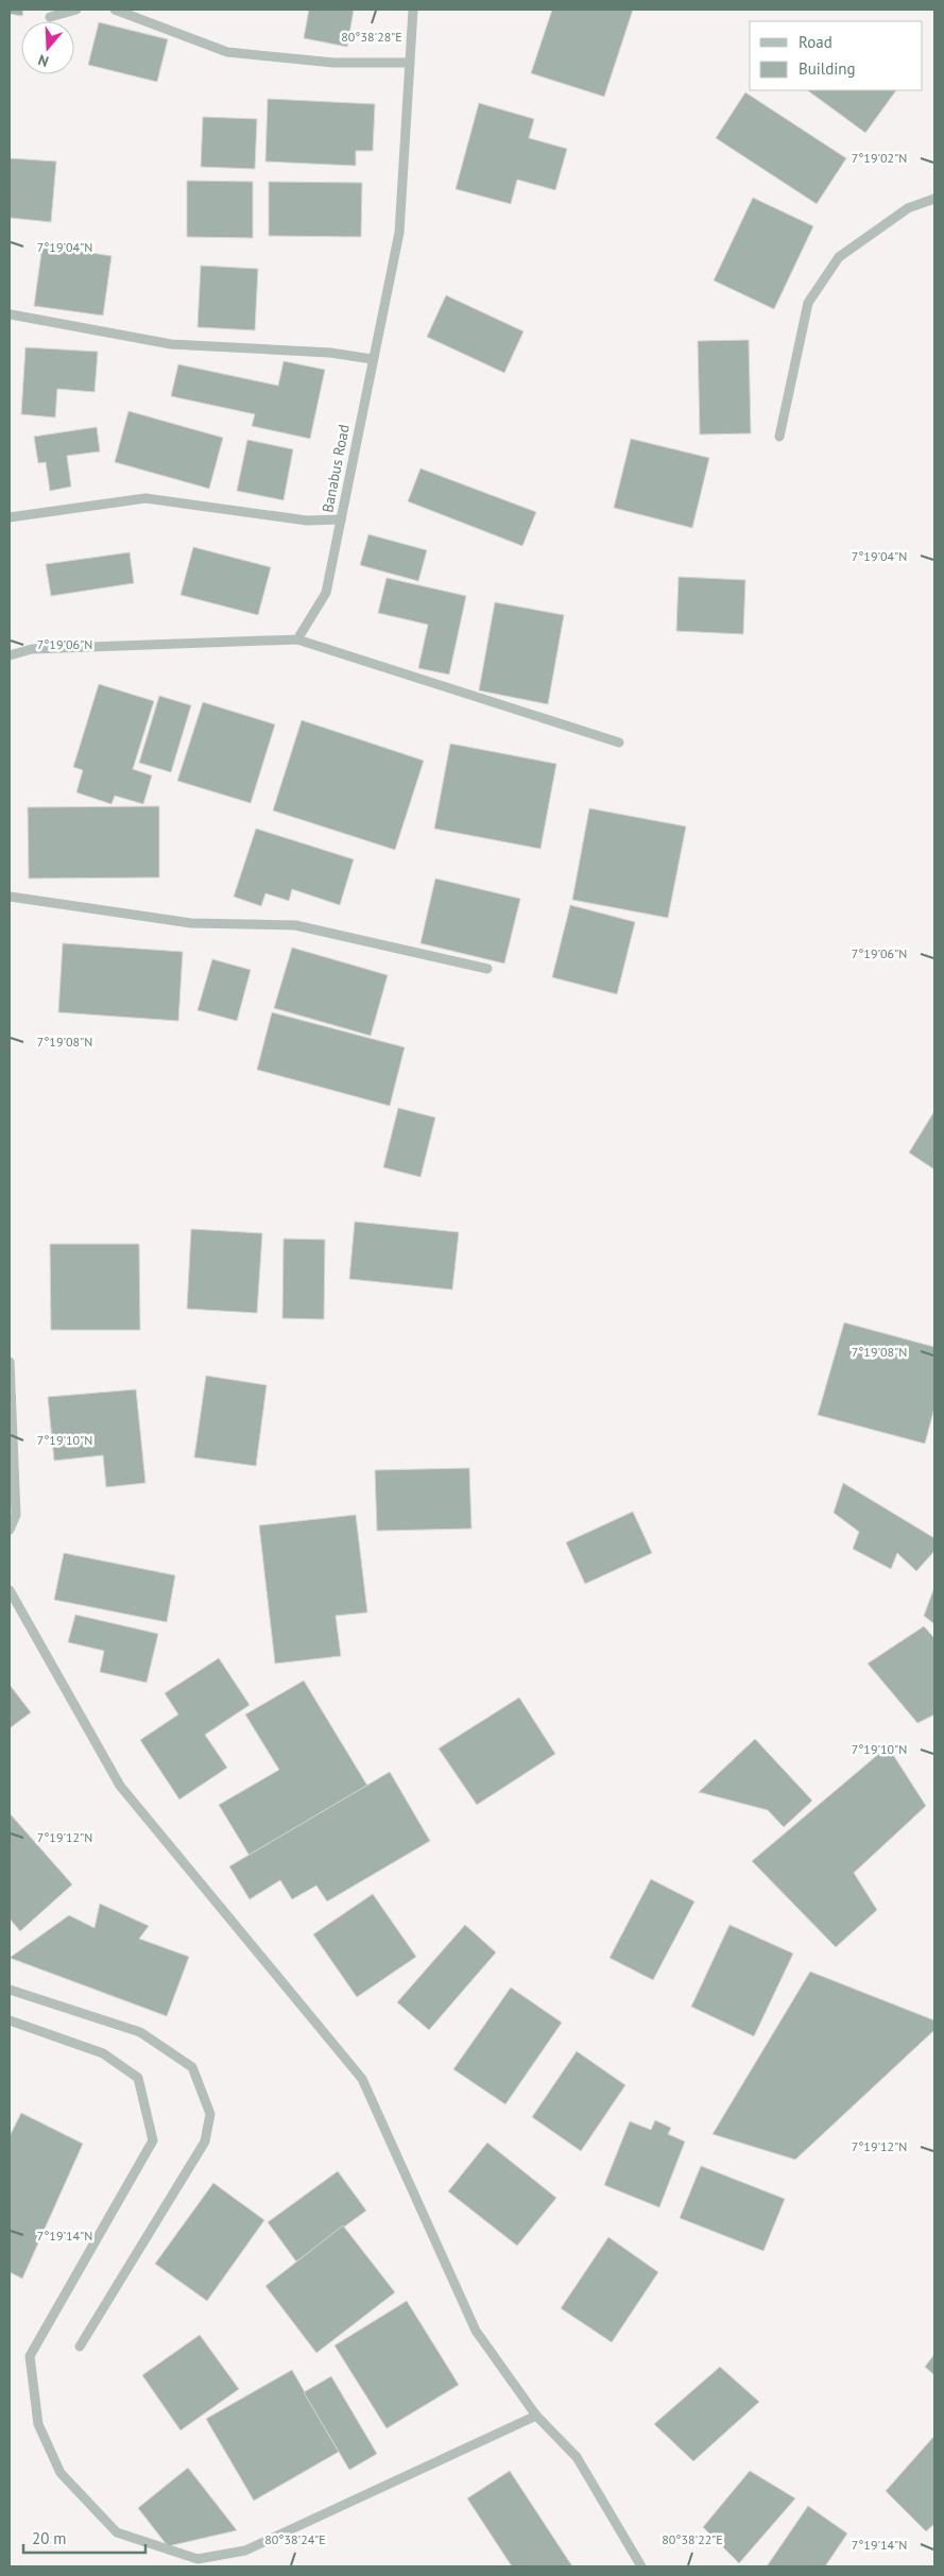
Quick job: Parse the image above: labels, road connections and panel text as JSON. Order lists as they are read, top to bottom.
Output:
{
  "streets": {
    "street": ["Banabus Road"]
  },
  "legend": ["Road", "Building"],
  "scale_bar": "20 m",
  "north": "bottom",
  "coordinates": [
    "80°38'28\"E",
    "7°19'02\"N",
    "7°19'04\"N",
    "7°19'06\"N",
    "7°19'08\"N",
    "7°19'10\"N",
    "7°19'12\"N",
    "7°19'14\"N",
    "80°38'24\"E",
    "80°38'22\"E"
  ]
}
